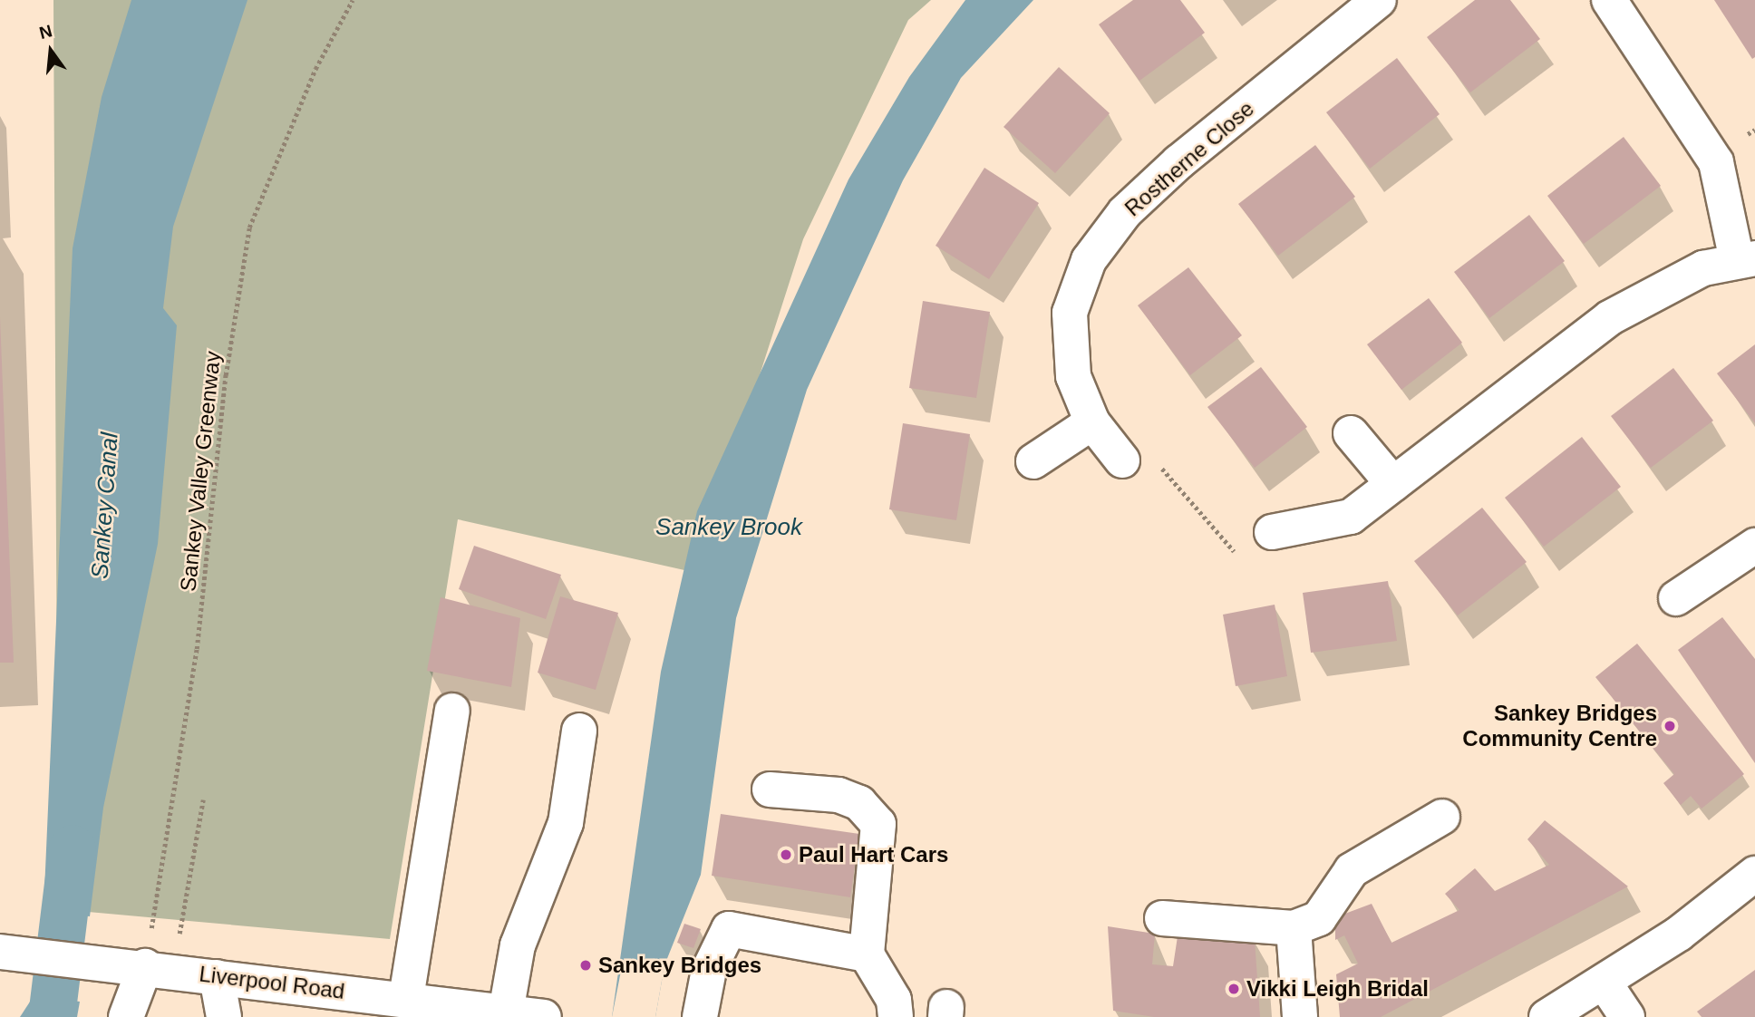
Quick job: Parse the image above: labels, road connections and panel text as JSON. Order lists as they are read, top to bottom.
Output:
{
  "streets": {
    "street": ["Rostherne Close", "Liverpool Road"],
    "path": ["Sankey Valley Greenway"]
  },
  "crossings": [
    ["Sankey Valley Greenway", "Liverpool Road"]
  ],
  "water": ["Sankey Canal", "Sankey Brook"],
  "places": [
    "Sankey Bridges Community Centre",
    "Paul Hart Cars",
    "Sankey Bridges",
    "Vikki Leigh Bridal"
  ],
  "north": "top"
}
